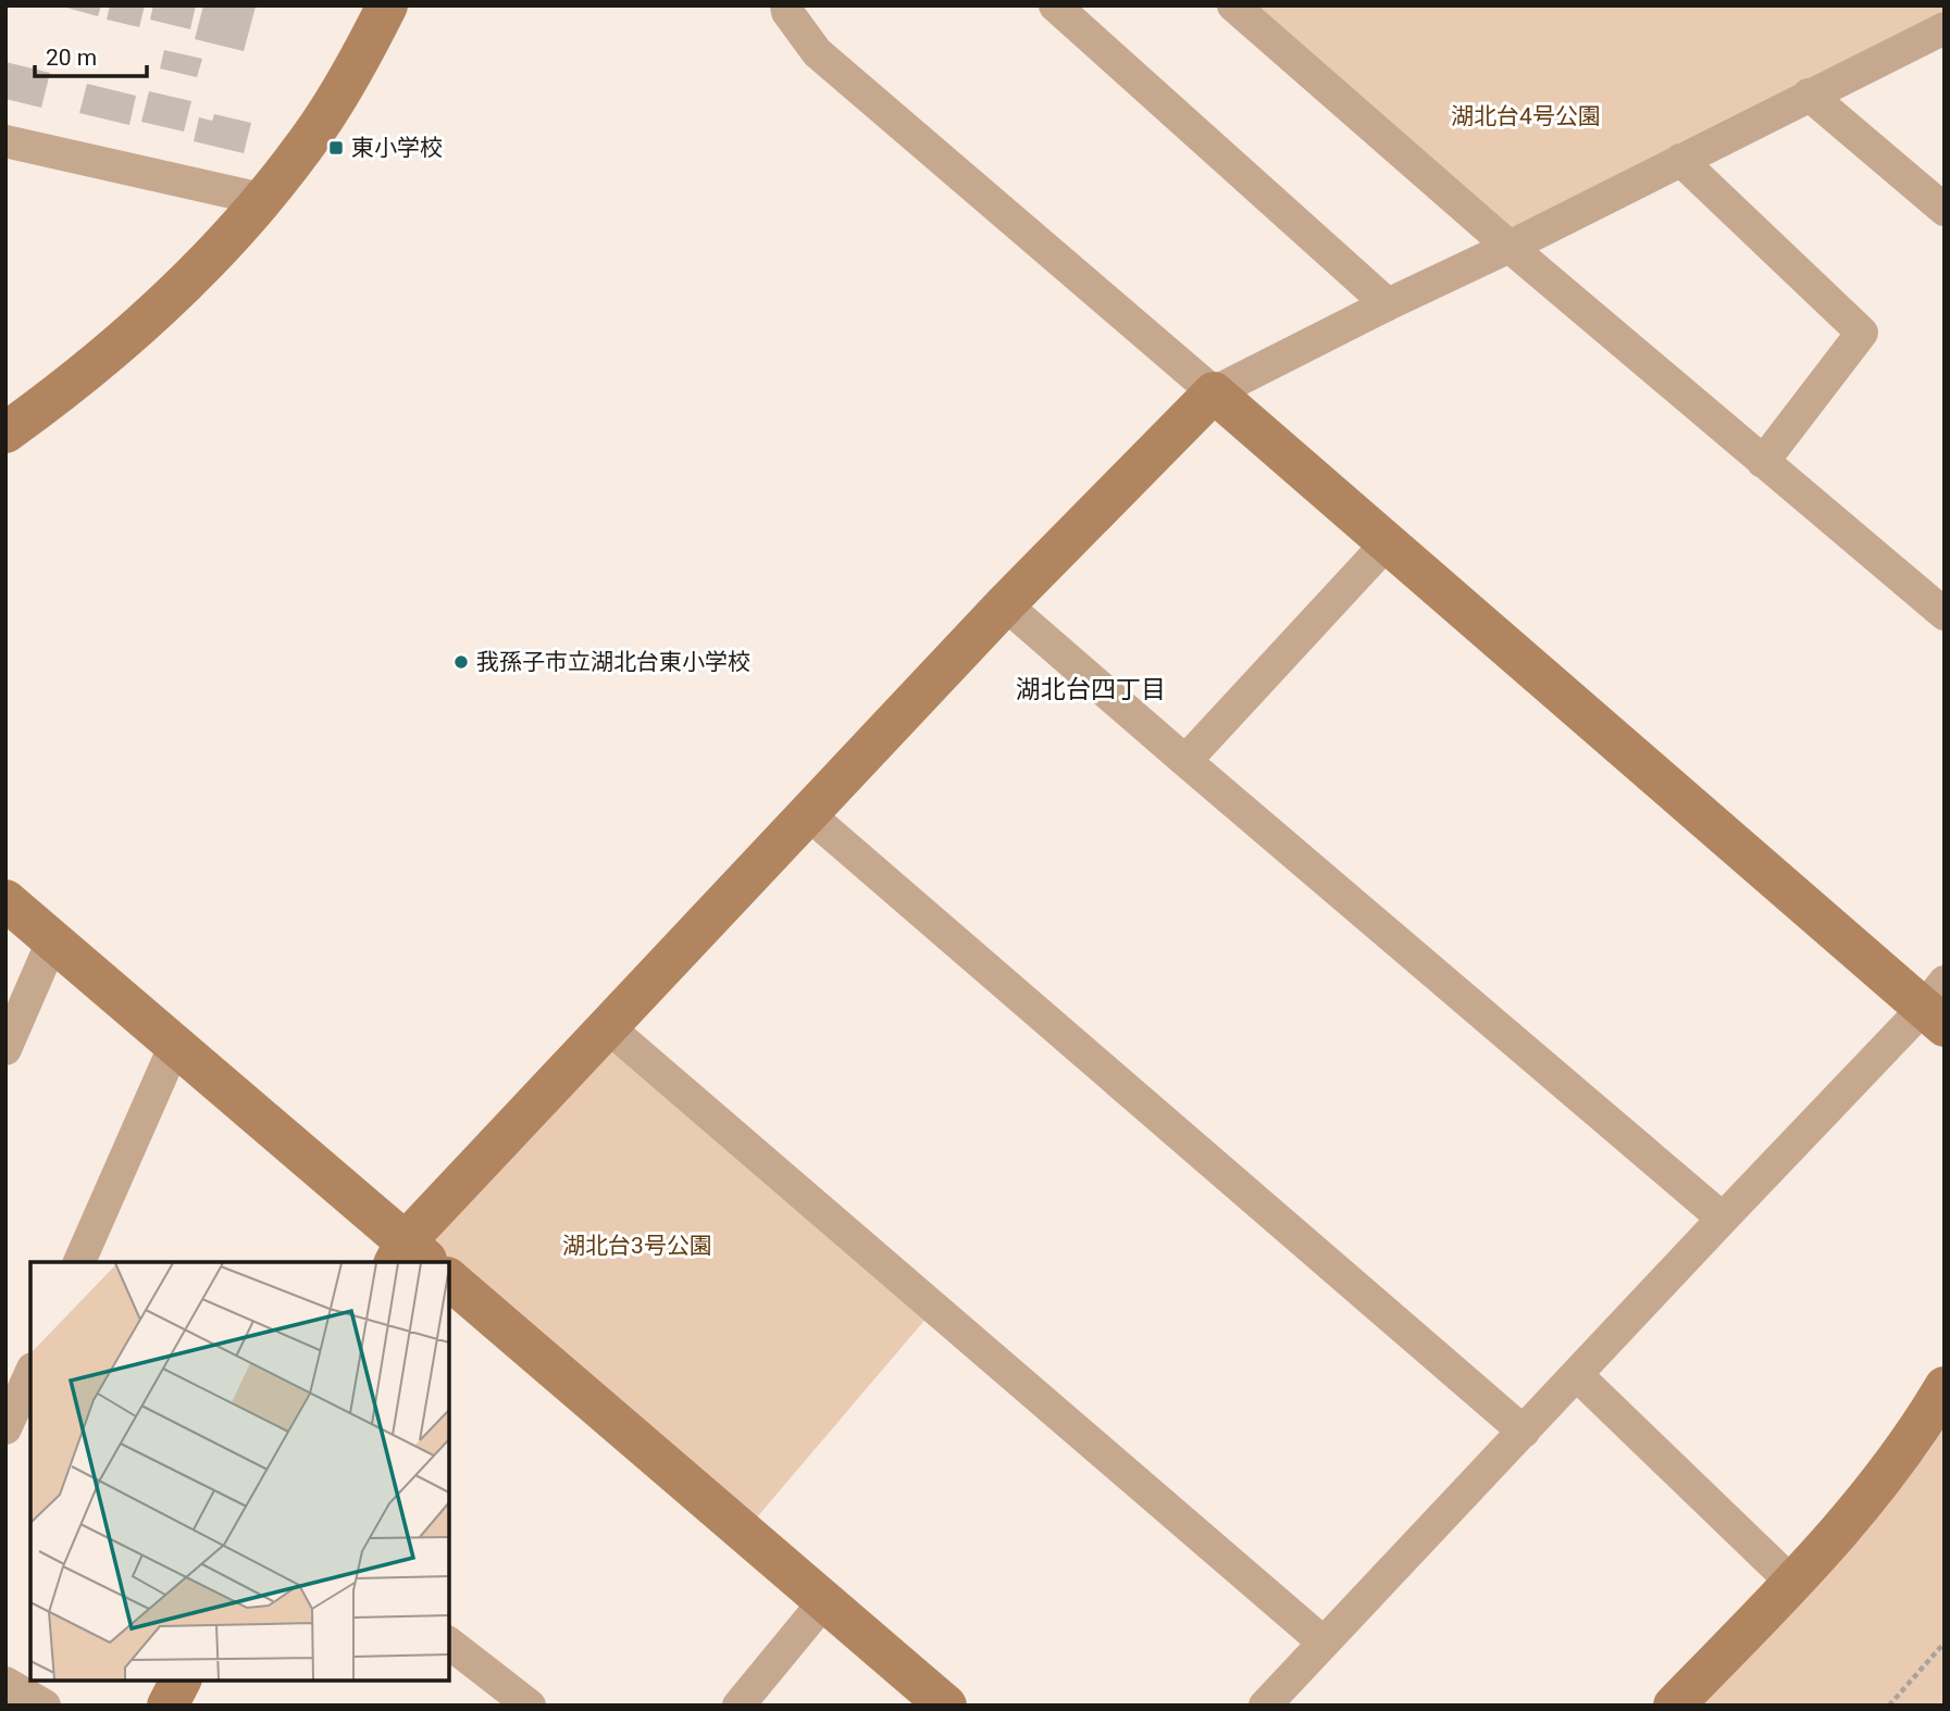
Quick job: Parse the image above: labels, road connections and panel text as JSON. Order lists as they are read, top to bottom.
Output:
{
  "districts": ["湖北台四丁目"],
  "parks": ["湖北台4号公園", "湖北台3号公園"],
  "places": {
    "transit": ["東小学校"],
    "other": ["我孫子市立湖北台東小学校"]
  },
  "scale_bar": "20 m"
}
